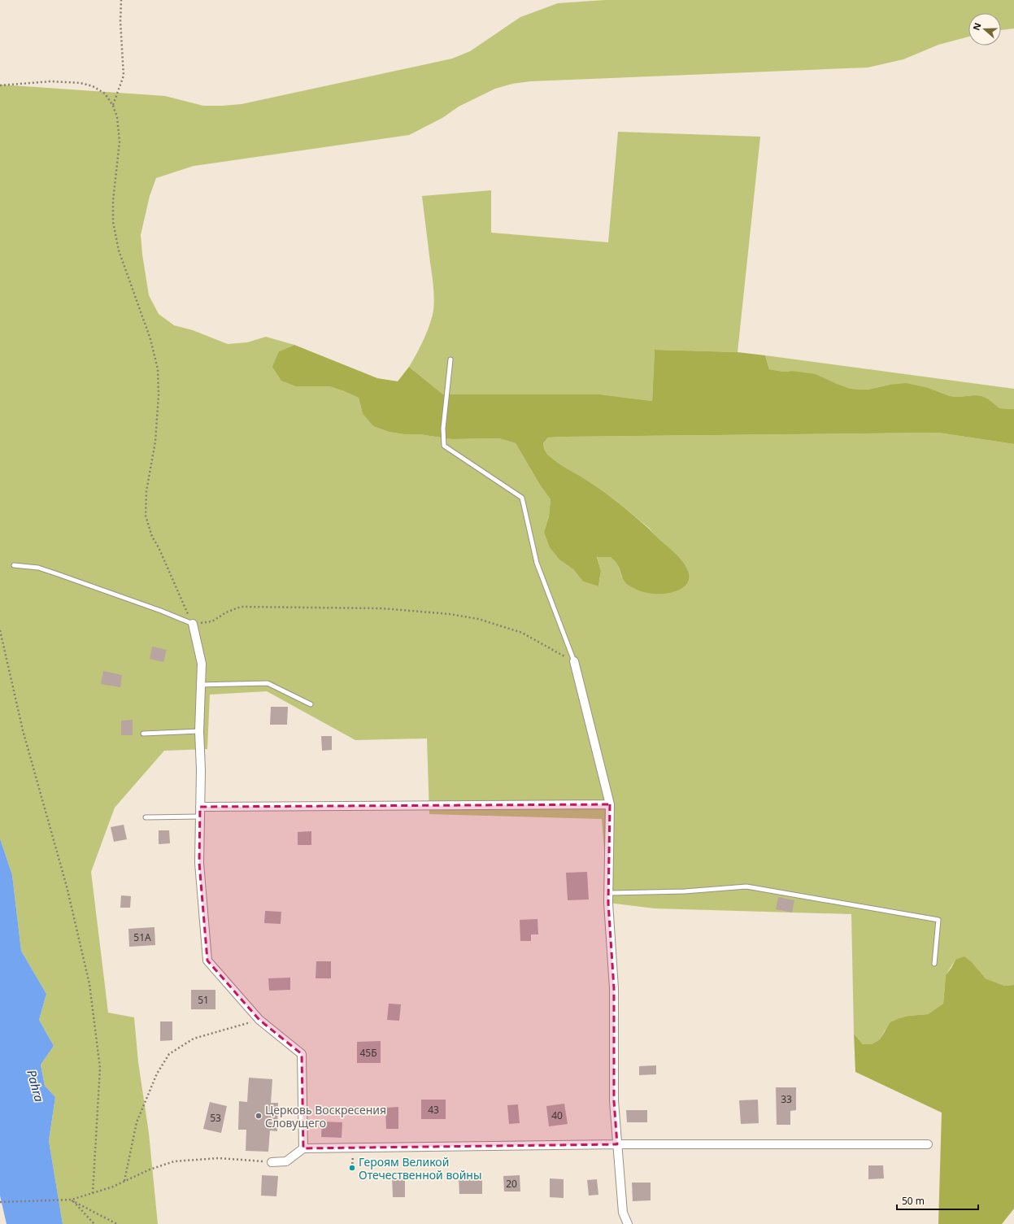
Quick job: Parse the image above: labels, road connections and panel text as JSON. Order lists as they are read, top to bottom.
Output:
{
  "water": ["Pahra"],
  "places": ["Церковь Воскресения Словущего", "Героям Великой Отечественной войны"],
  "house_numbers": [
    "51А",
    "51",
    "45Б",
    "33",
    "43",
    "40",
    "53",
    "20"
  ],
  "scale_bar": "50 m",
  "north": "left"
}
